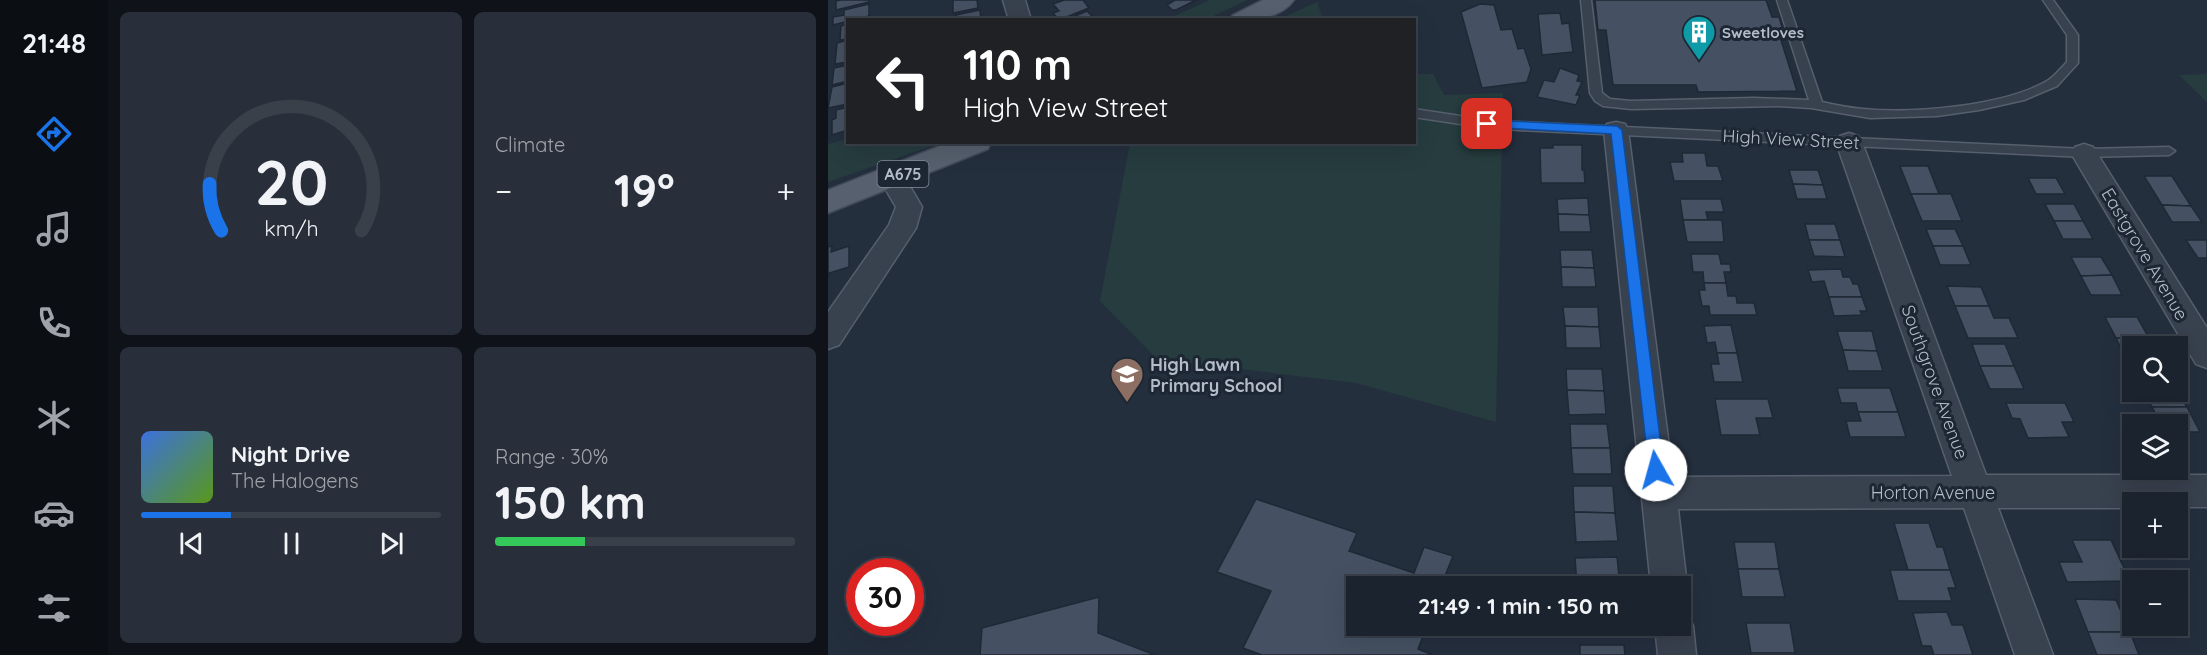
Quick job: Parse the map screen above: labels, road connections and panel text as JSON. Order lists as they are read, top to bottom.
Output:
{
  "streets": {
    "main road": ["A675"],
    "street": ["Eastgrove Avenue", "Southgrove Avenue", "Horton Avenue"],
    "lane": ["High View Street"]
  },
  "crossings": [
    ["High View Street", "Eastgrove Avenue"],
    ["High View Street", "Southgrove Avenue"],
    ["Southgrove Avenue", "Horton Avenue"]
  ],
  "places": {
    "building": ["Sweetloves"],
    "school or university": ["High Lawn Primary School"]
  },
  "page": {
    "tabs": "21:48",
    "tile": [
      "Climate",
      ["Range · 30%", "150 km"]
    ],
    "turn": ["110 m", "High View Street"],
    "heat": ["−", "19°", "+"],
    "map_buttons": ["+", "−"],
    "song": ["Night Drive", "The Halogens"],
    "limit": "30",
    "trip": "21:49 · 1 min · 150 m",
    "gauge": ["20", "km/h"]
  }
}
